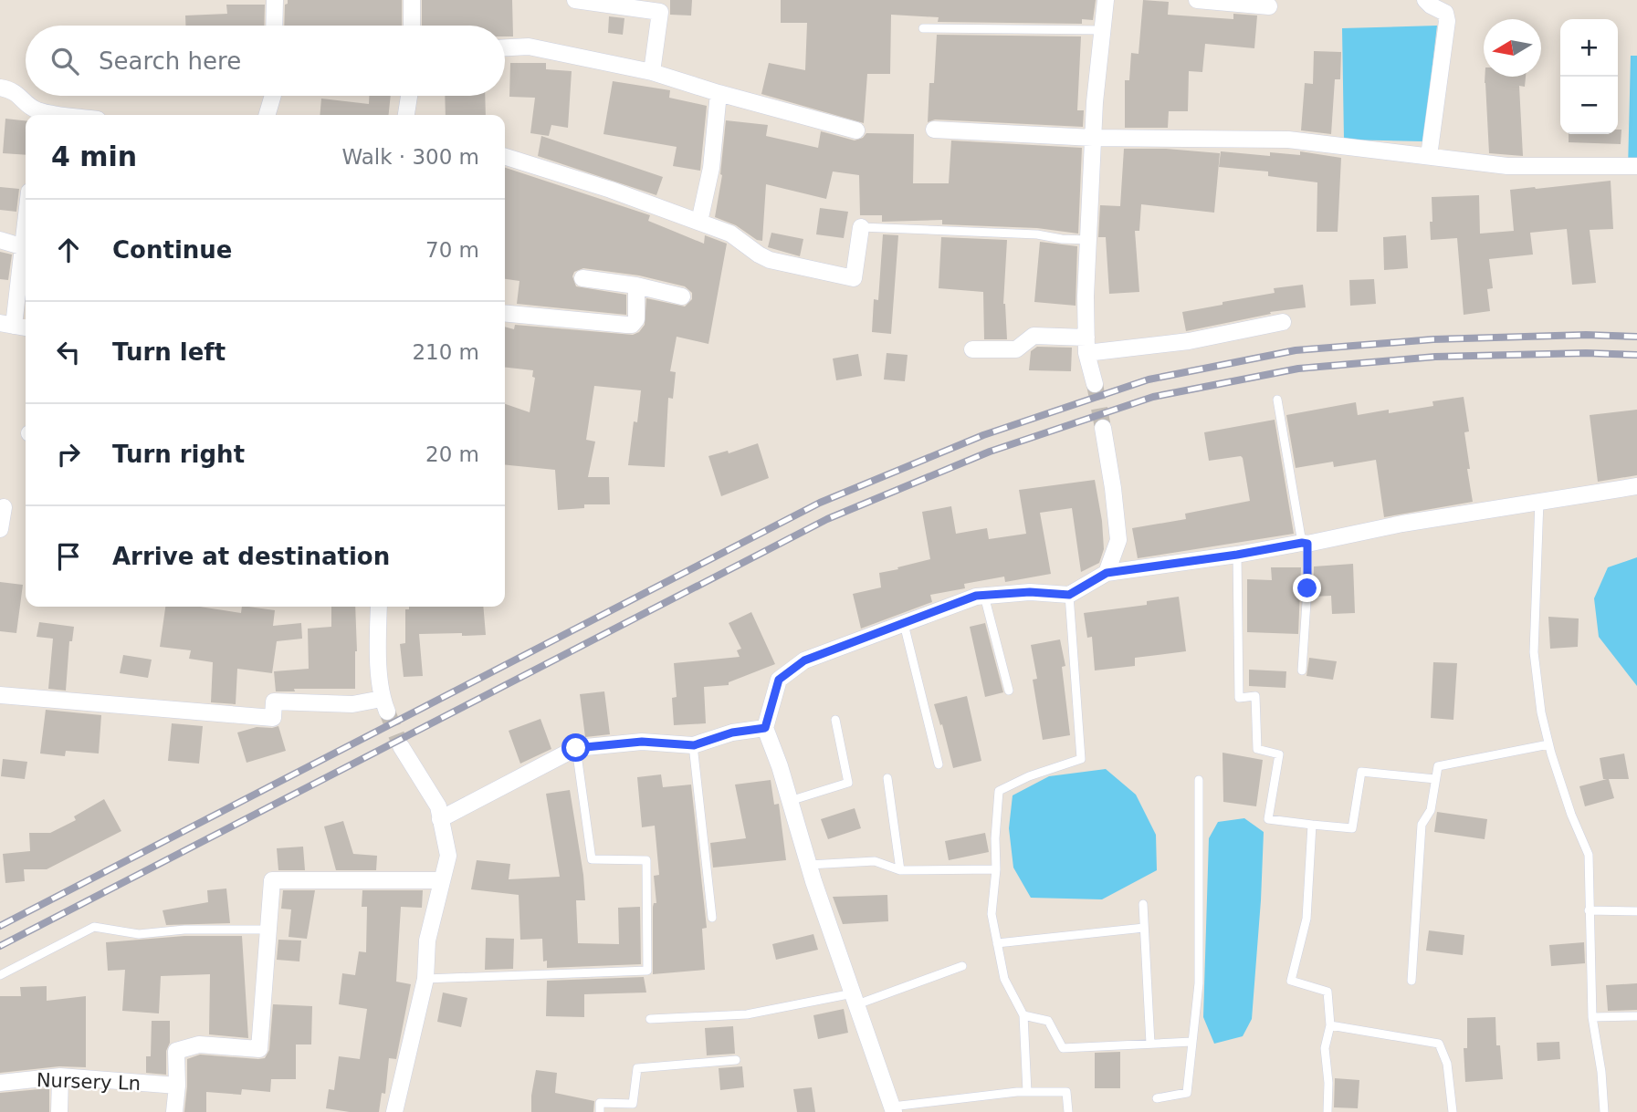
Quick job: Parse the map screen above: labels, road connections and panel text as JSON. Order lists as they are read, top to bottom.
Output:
{
  "streets": {
    "street": ["Nursery Ln"]
  },
  "north": "left",
  "page": {
    "map_buttons": ["+", "−"],
    "search": "Search here",
    "heading": ["4 min", "Walk · 300 m"],
    "list": [
      ["Continue", "70 m"],
      ["Turn left", "210 m"],
      ["Turn right", "20 m"],
      "Arrive at destination"
    ]
  }
}
